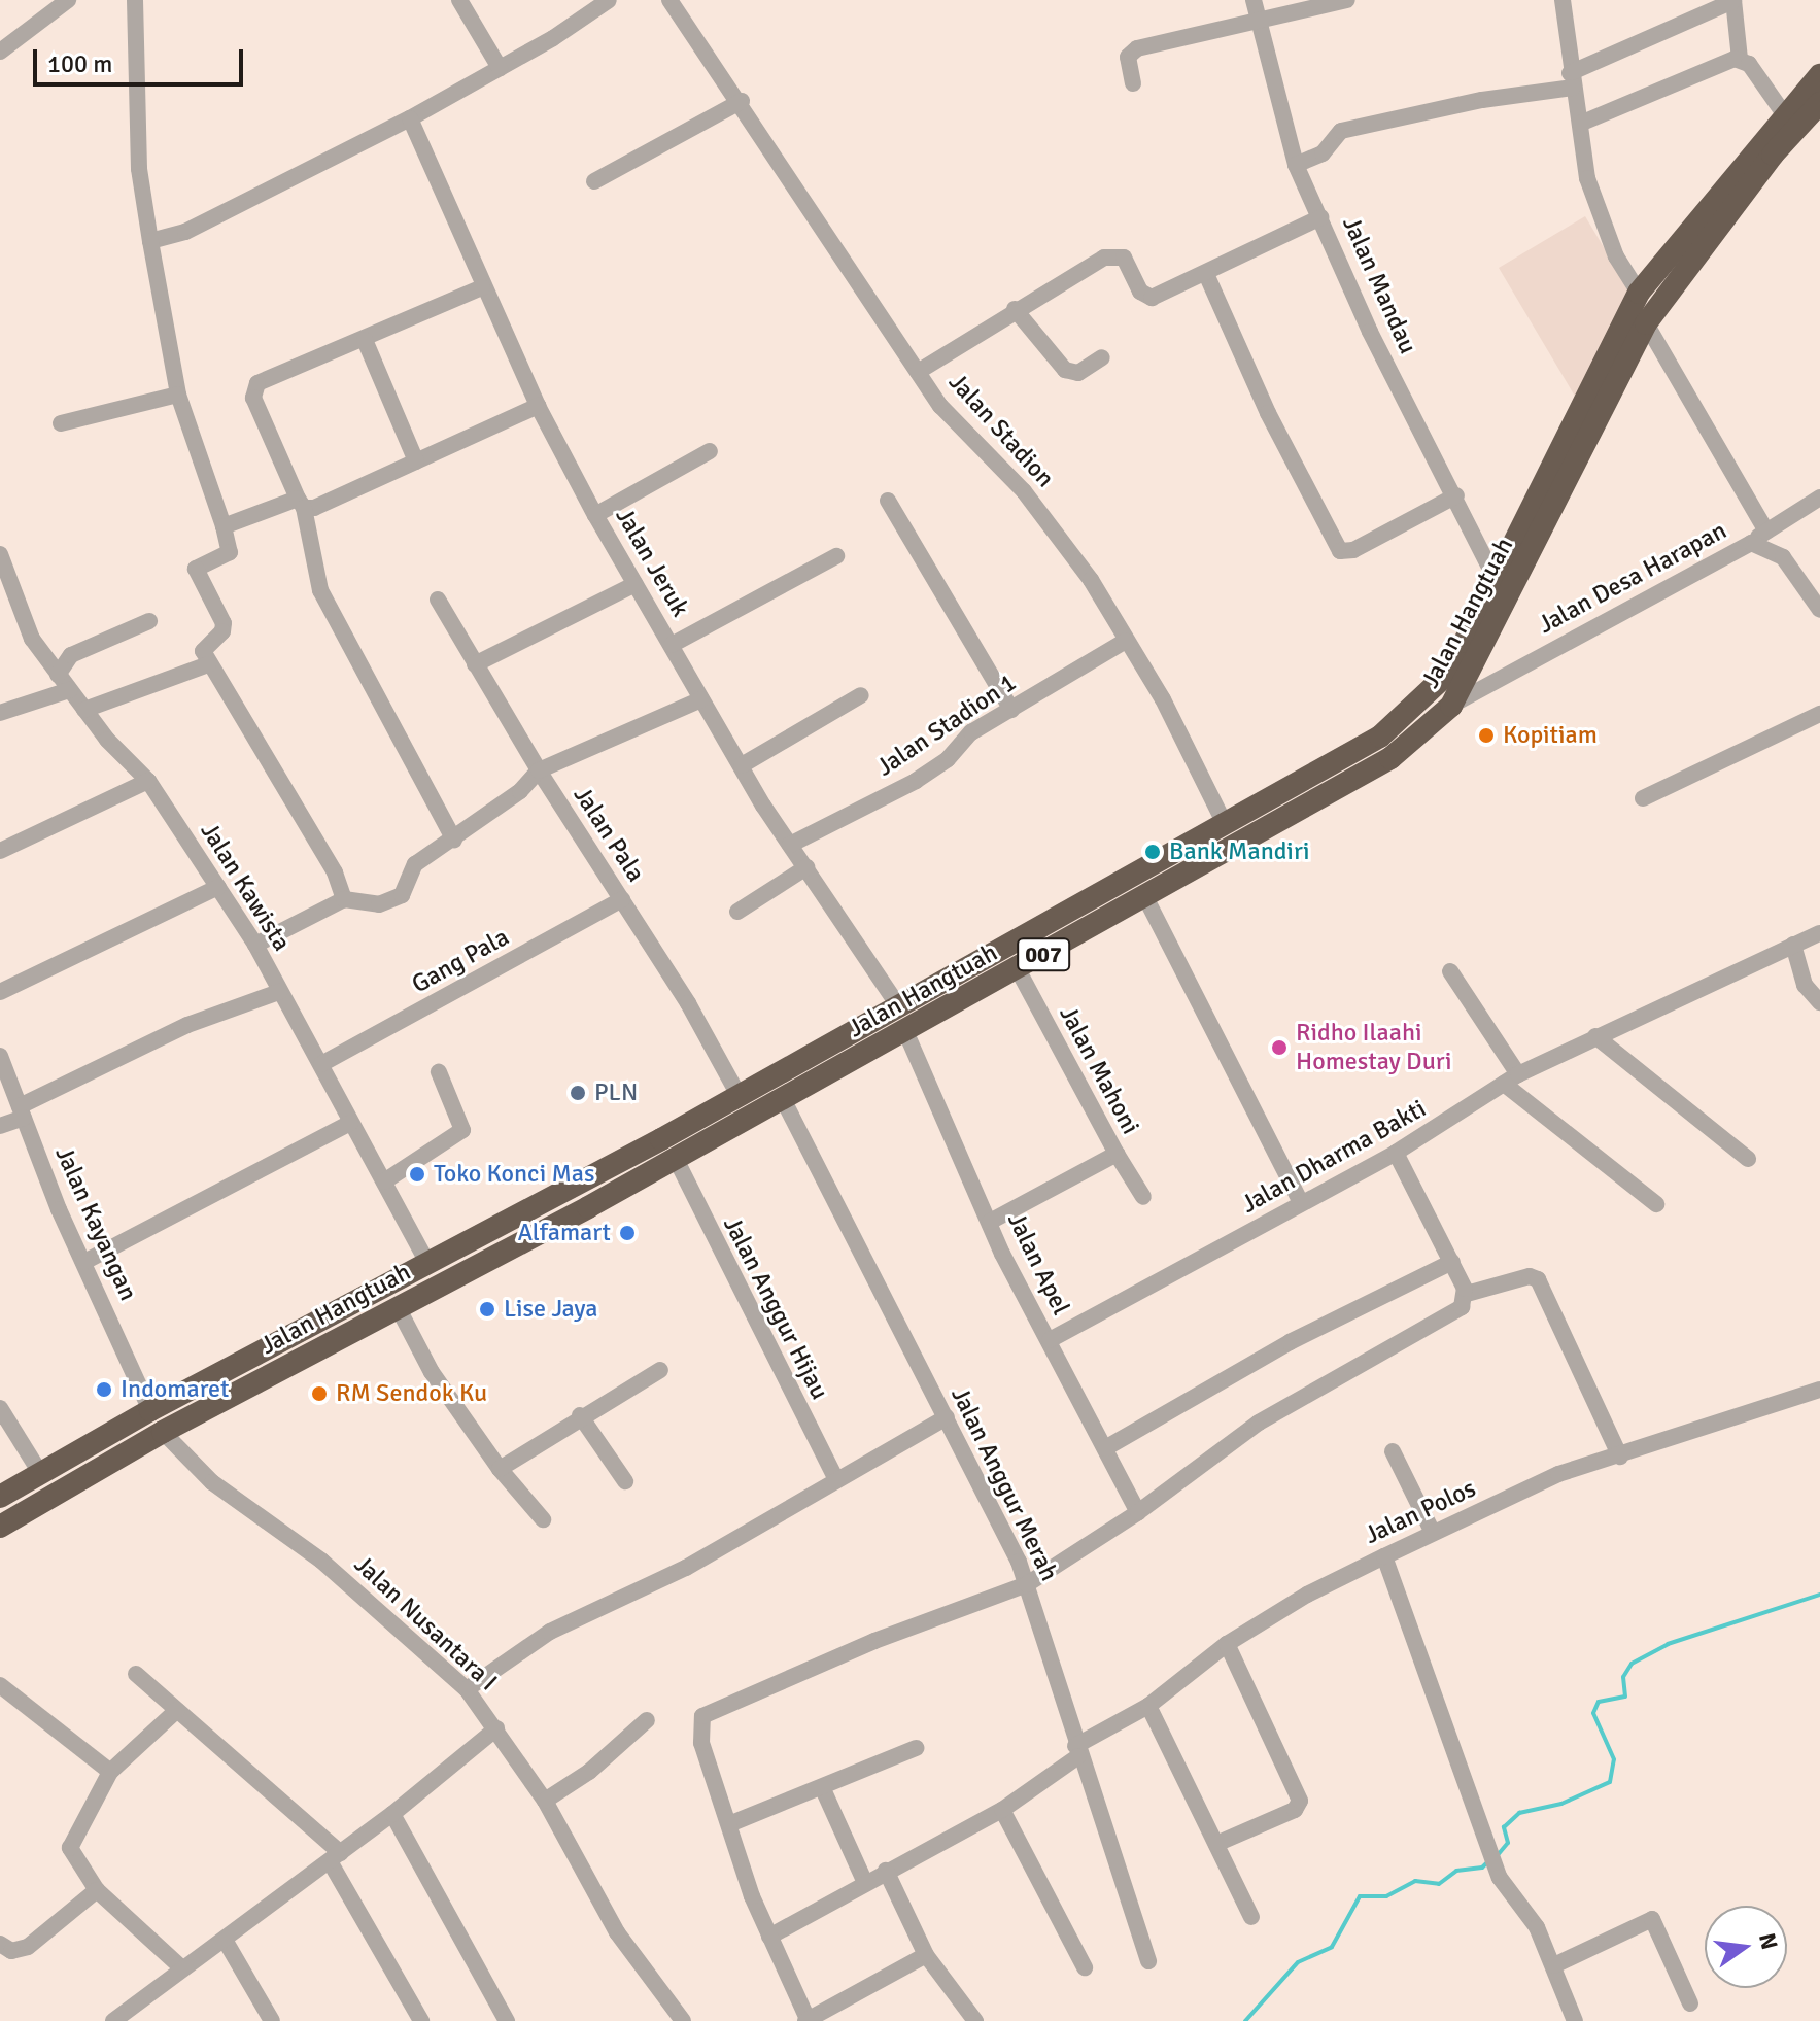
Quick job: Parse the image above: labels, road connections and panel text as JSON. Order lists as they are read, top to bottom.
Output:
{
  "streets": {
    "highway": ["Jalan Hangtuah", "007"],
    "street": [
      "Jalan Mandau",
      "Jalan Stadion",
      "Jalan Jeruk",
      "Jalan Desa Harapan",
      "Jalan Stadion 1",
      "Jalan Pala",
      "Jalan Kawista",
      "Gang Pala",
      "Jalan Mahoni",
      "Jalan Dharma Bakti",
      "Jalan Kayangan",
      "Jalan Apel",
      "Jalan Anggur Hijau",
      "Jalan Anggur Merah",
      "Jalan Polos",
      "Jalan Nusantara I"
    ]
  },
  "crossings": [
    ["Jalan Mandau", "Jalan Hangtuah"],
    ["Jalan Stadion", "Jalan Hangtuah"],
    ["Jalan Stadion", "Jalan Stadion 1"],
    ["Jalan Jeruk", "Jalan Hangtuah"],
    ["Jalan Jeruk", "Jalan Stadion 1"],
    ["Jalan Desa Harapan", "Jalan Hangtuah"],
    ["Jalan Hangtuah", "Jalan Pala"],
    ["Jalan Hangtuah", "Jalan Kawista"],
    ["Jalan Hangtuah", "Jalan Mahoni"],
    ["Jalan Hangtuah", "Jalan Kayangan"],
    ["Jalan Hangtuah", "Jalan Apel"],
    ["Jalan Hangtuah", "Jalan Anggur Hijau"],
    ["Jalan Hangtuah", "Jalan Anggur Merah"],
    ["Jalan Hangtuah", "Jalan Nusantara I"],
    ["Jalan Pala", "Gang Pala"],
    ["Jalan Kawista", "Gang Pala"],
    ["Jalan Mahoni", "Jalan Apel"],
    ["Jalan Dharma Bakti", "Jalan Apel"],
    ["Jalan Anggur Merah", "Jalan Polos"]
  ],
  "places": [
    "Kopitiam",
    "Bank Mandiri",
    "Ridho Ilaahi Homestay Duri",
    "PLN",
    "Toko Konci Mas",
    "Alfamart",
    "Lise Jaya",
    "Indomaret",
    "RM Sendok Ku"
  ],
  "scale_bar": "100 m",
  "north": "right"
}
